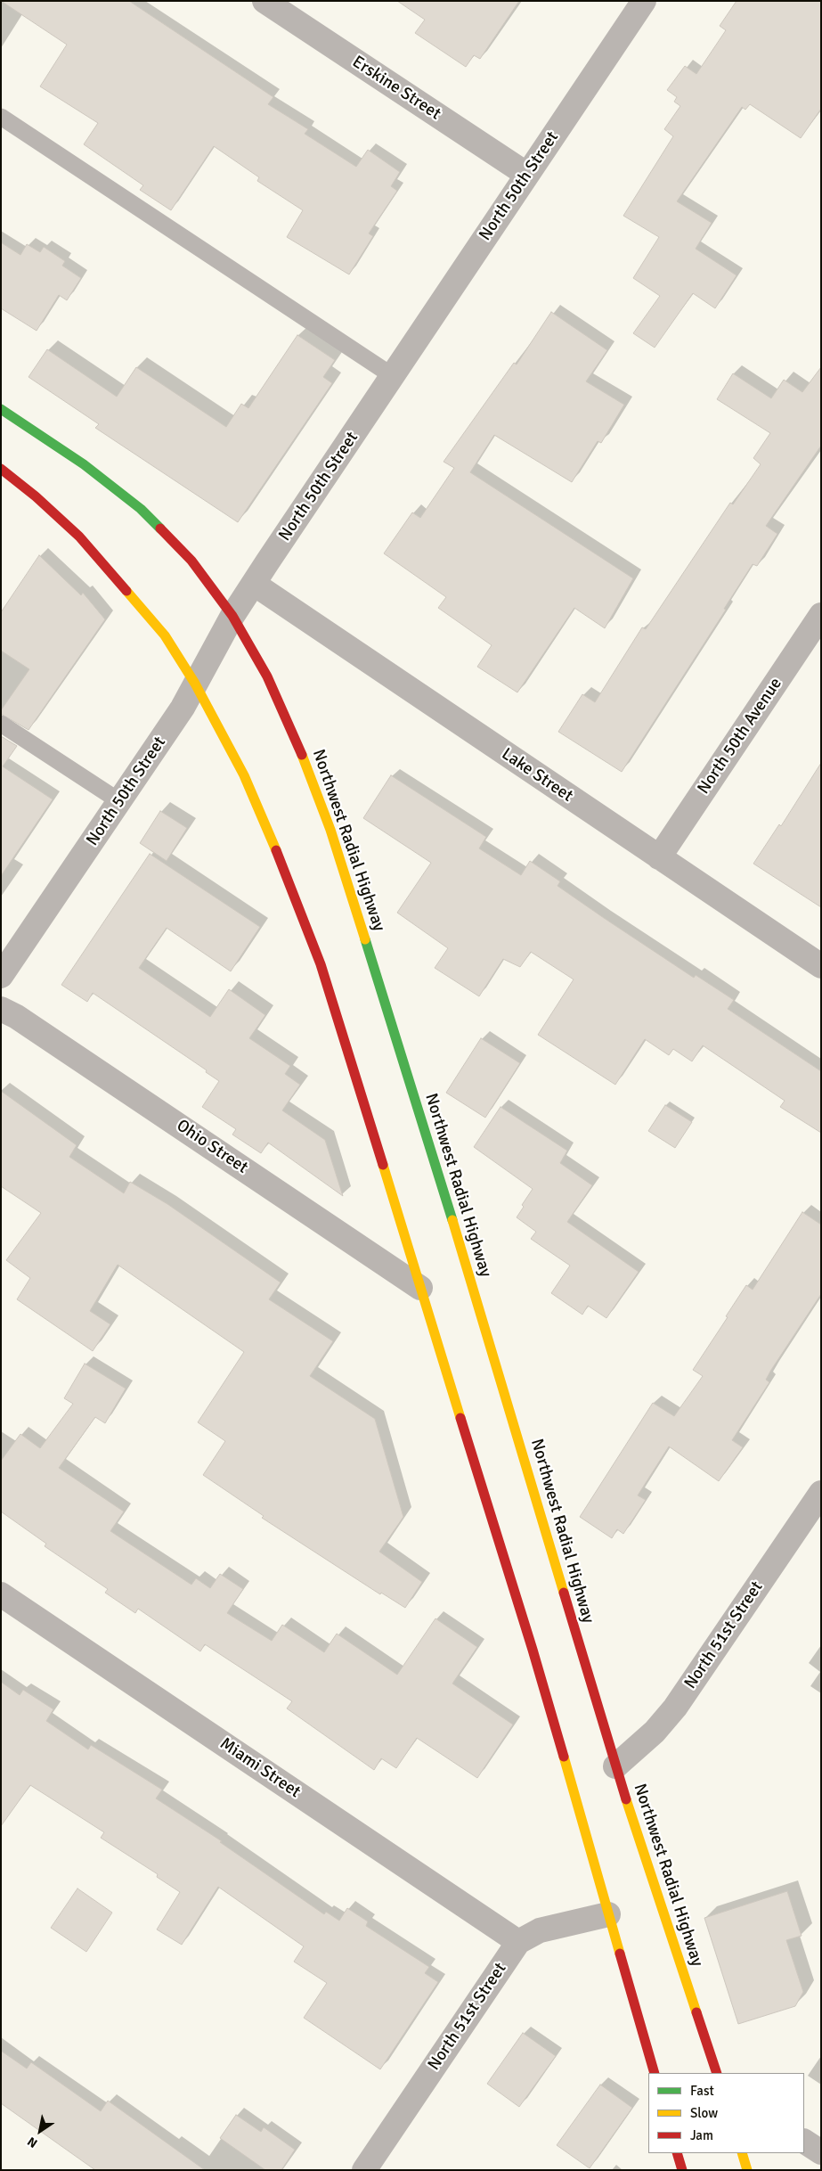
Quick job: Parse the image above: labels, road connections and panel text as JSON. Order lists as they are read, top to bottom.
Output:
{
  "streets": {
    "main road": ["Northwest Radial Highway"],
    "street": [
      "Erskine Street",
      "North 50th Street",
      "North 50th Avenue",
      "Lake Street",
      "Ohio Street",
      "North 51st Street",
      "Miami Street"
    ]
  },
  "crossings": [
    ["Erskine Street", "North 50th Street"],
    ["North 50th Street", "Lake Street"],
    ["North 50th Street", "Northwest Radial Highway"],
    ["North 50th Avenue", "Lake Street"],
    ["Northwest Radial Highway", "North 51st Street"],
    ["North 51st Street", "Miami Street"]
  ],
  "legend": ["Fast", "Slow", "Jam"],
  "north": "bottom left"
}
